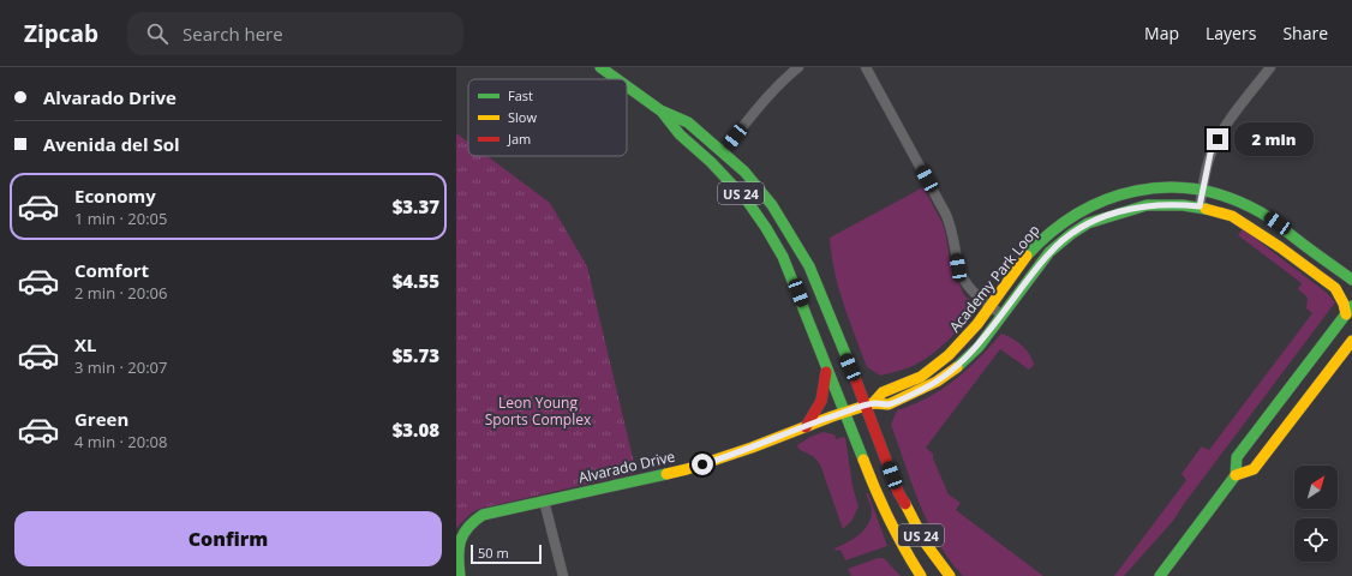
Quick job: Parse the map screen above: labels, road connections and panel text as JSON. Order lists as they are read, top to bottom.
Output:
{
  "streets": {
    "main road": ["US 24", "Academy Park Loop", "Alvarado Drive"]
  },
  "crossings": [
    ["US 24", "Academy Park Loop"],
    ["US 24", "Alvarado Drive"],
    ["Academy Park Loop", "Alvarado Drive"]
  ],
  "parks": ["Leon Young Sports Complex"],
  "legend": ["Fast", "Slow", "Jam"],
  "scale_bar": "50 m",
  "north": "top right",
  "page": {
    "header": "Zipcab",
    "search": "Search here",
    "nav": ["Map", "Layers", "Share"],
    "banner": ["Alvarado Drive", "Avenida del Sol"],
    "bubble": "2 min",
    "list": [
      {
        "name": "Economy",
        "note": "1 min · 20:05",
        "value": "$3.37"
      },
      {
        "name": "Comfort",
        "note": "2 min · 20:06",
        "value": "$4.55"
      },
      {
        "name": "XL",
        "note": "3 min · 20:07",
        "value": "$5.73"
      },
      {
        "name": "Green",
        "note": "4 min · 20:08",
        "value": "$3.08"
      }
    ],
    "buttons": "Confirm",
    "scale": "50 m"
  }
}
